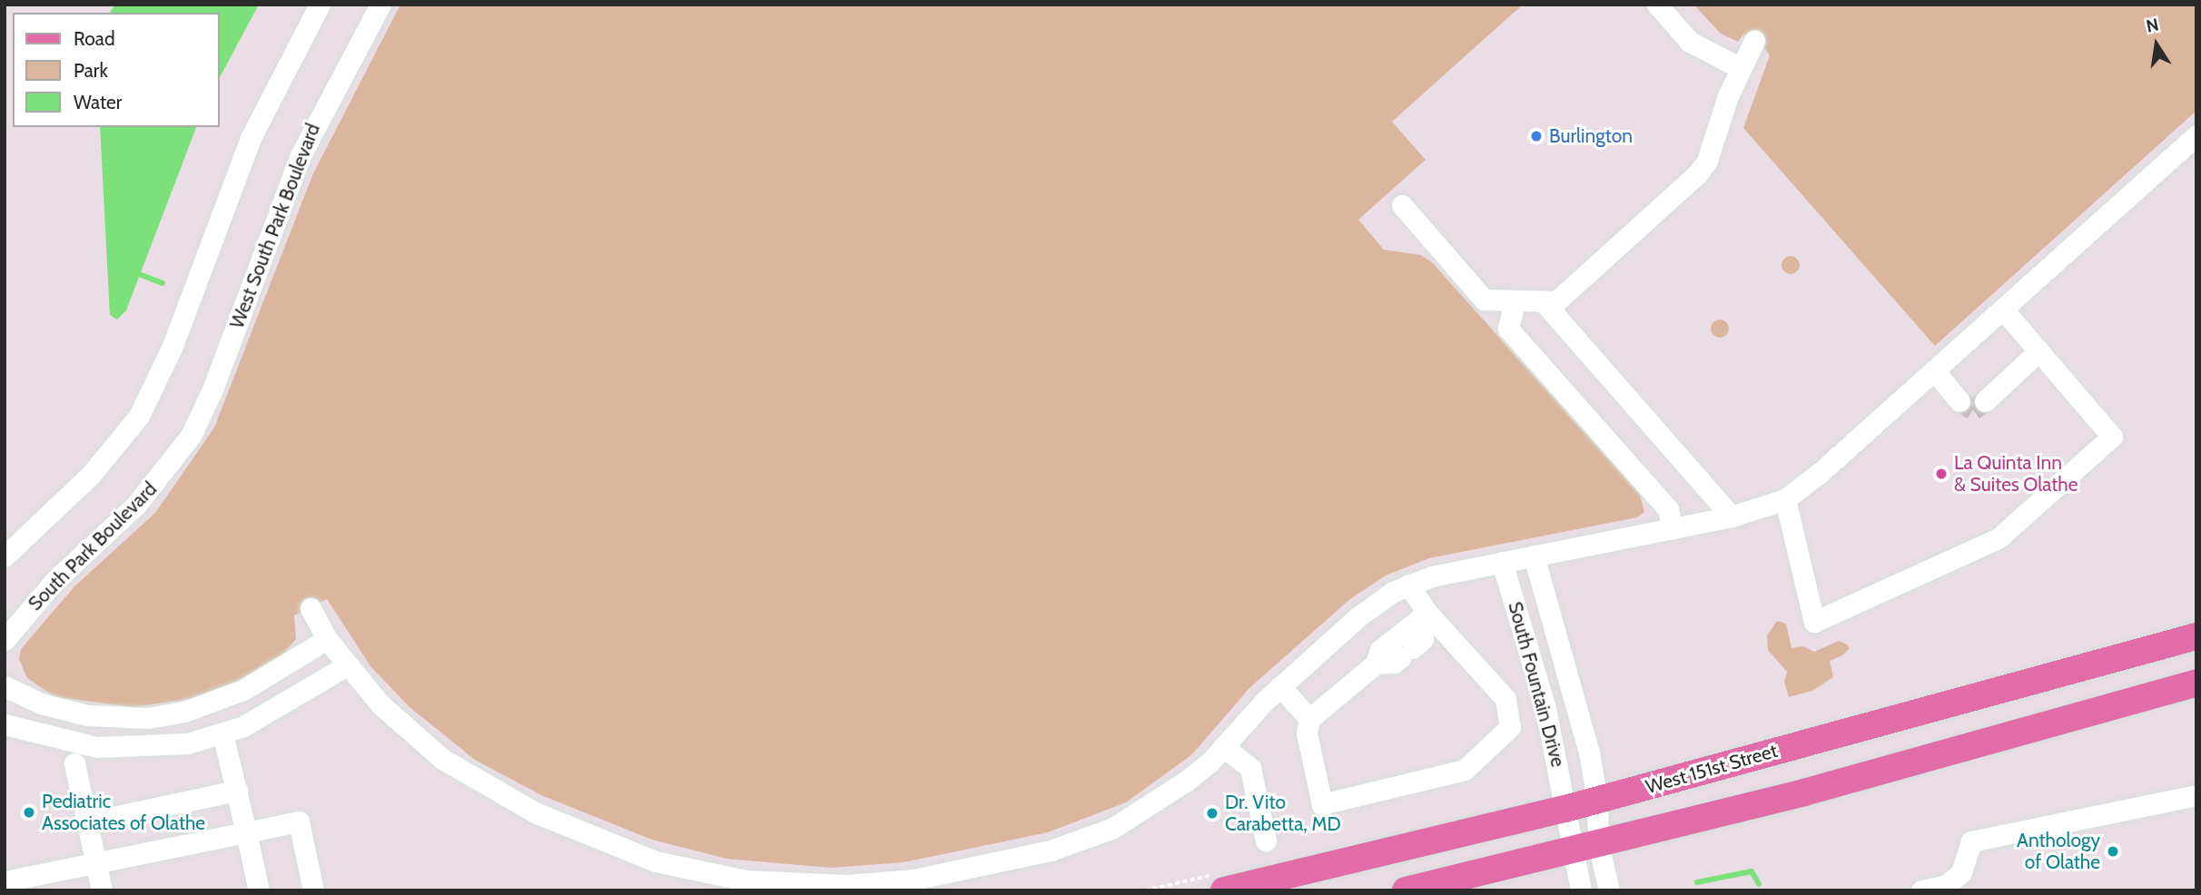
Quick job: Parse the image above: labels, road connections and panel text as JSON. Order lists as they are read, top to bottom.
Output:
{
  "streets": {
    "main road": ["West 151st Street"],
    "street": ["West South Park Boulevard", "South Park Boulevard", "South Fountain Drive"]
  },
  "crossings": [
    ["West South Park Boulevard", "South Park Boulevard"],
    ["South Fountain Drive", "West 151st Street"]
  ],
  "places": [
    "Burlington",
    "La Quinta Inn & Suites Olathe",
    "Pediatric Associates of Olathe",
    "Dr. Vito Carabetta, MD",
    "Anthology of Olathe"
  ],
  "legend": ["Road", "Park", "Water"],
  "north": "top"
}
